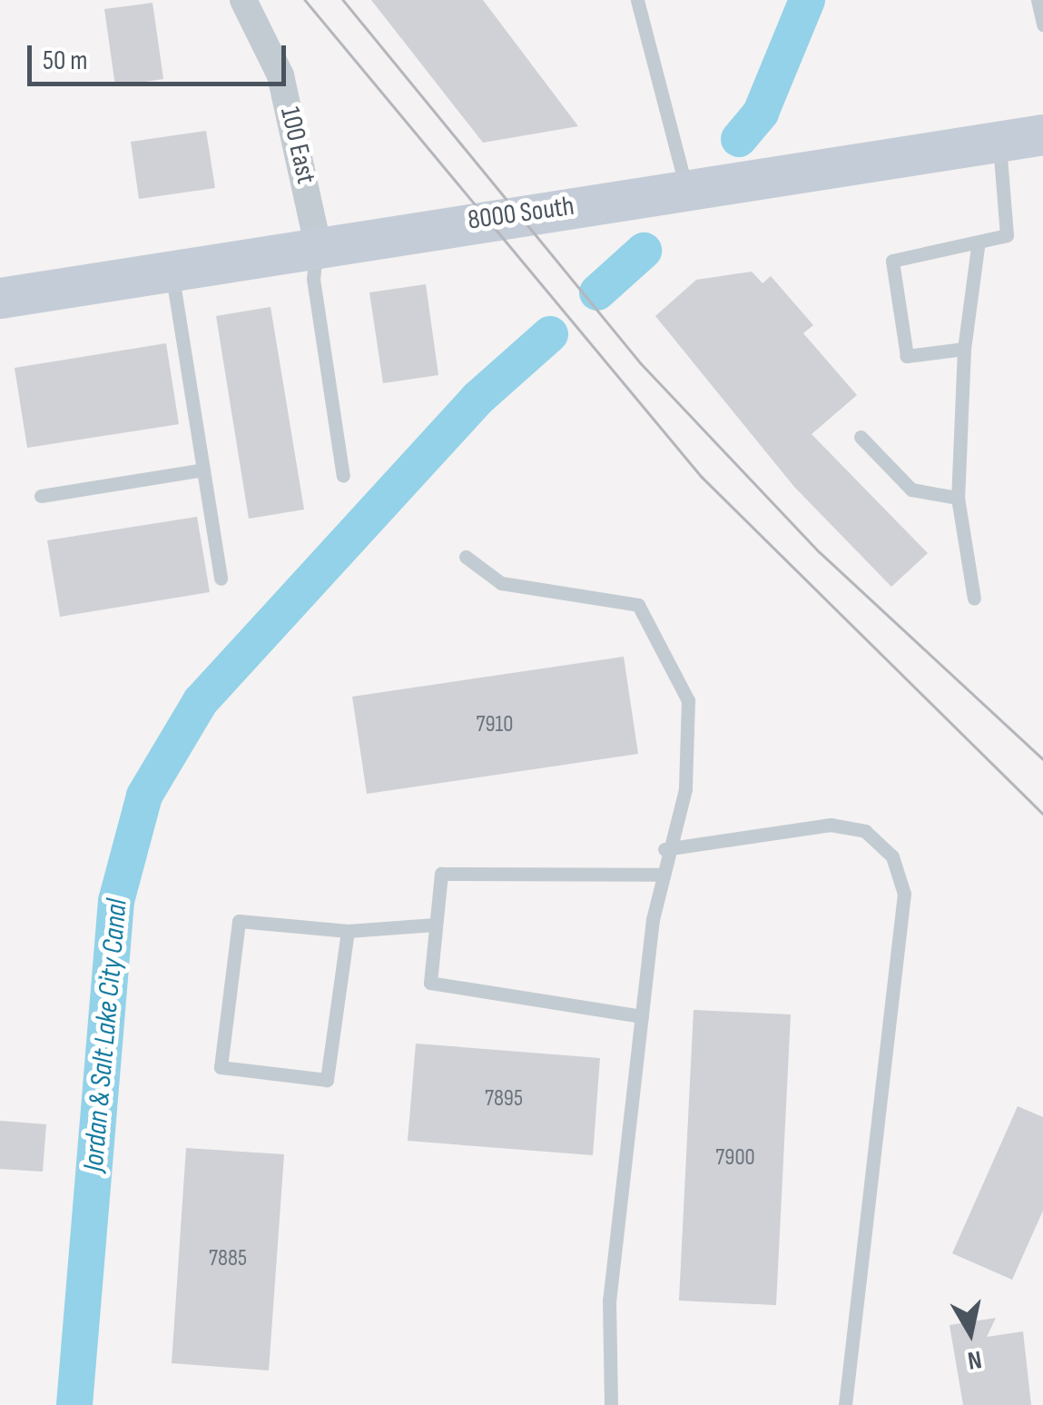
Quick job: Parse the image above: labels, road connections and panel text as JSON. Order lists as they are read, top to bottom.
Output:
{
  "streets": {
    "street": ["100 East", "8000 South"]
  },
  "crossings": [
    ["100 East", "8000 South"]
  ],
  "water": ["Jordan & Salt Lake City Canal"],
  "house_numbers": [
    "7910",
    "7895",
    "7900",
    "7885"
  ],
  "scale_bar": "50 m",
  "north": "bottom"
}
